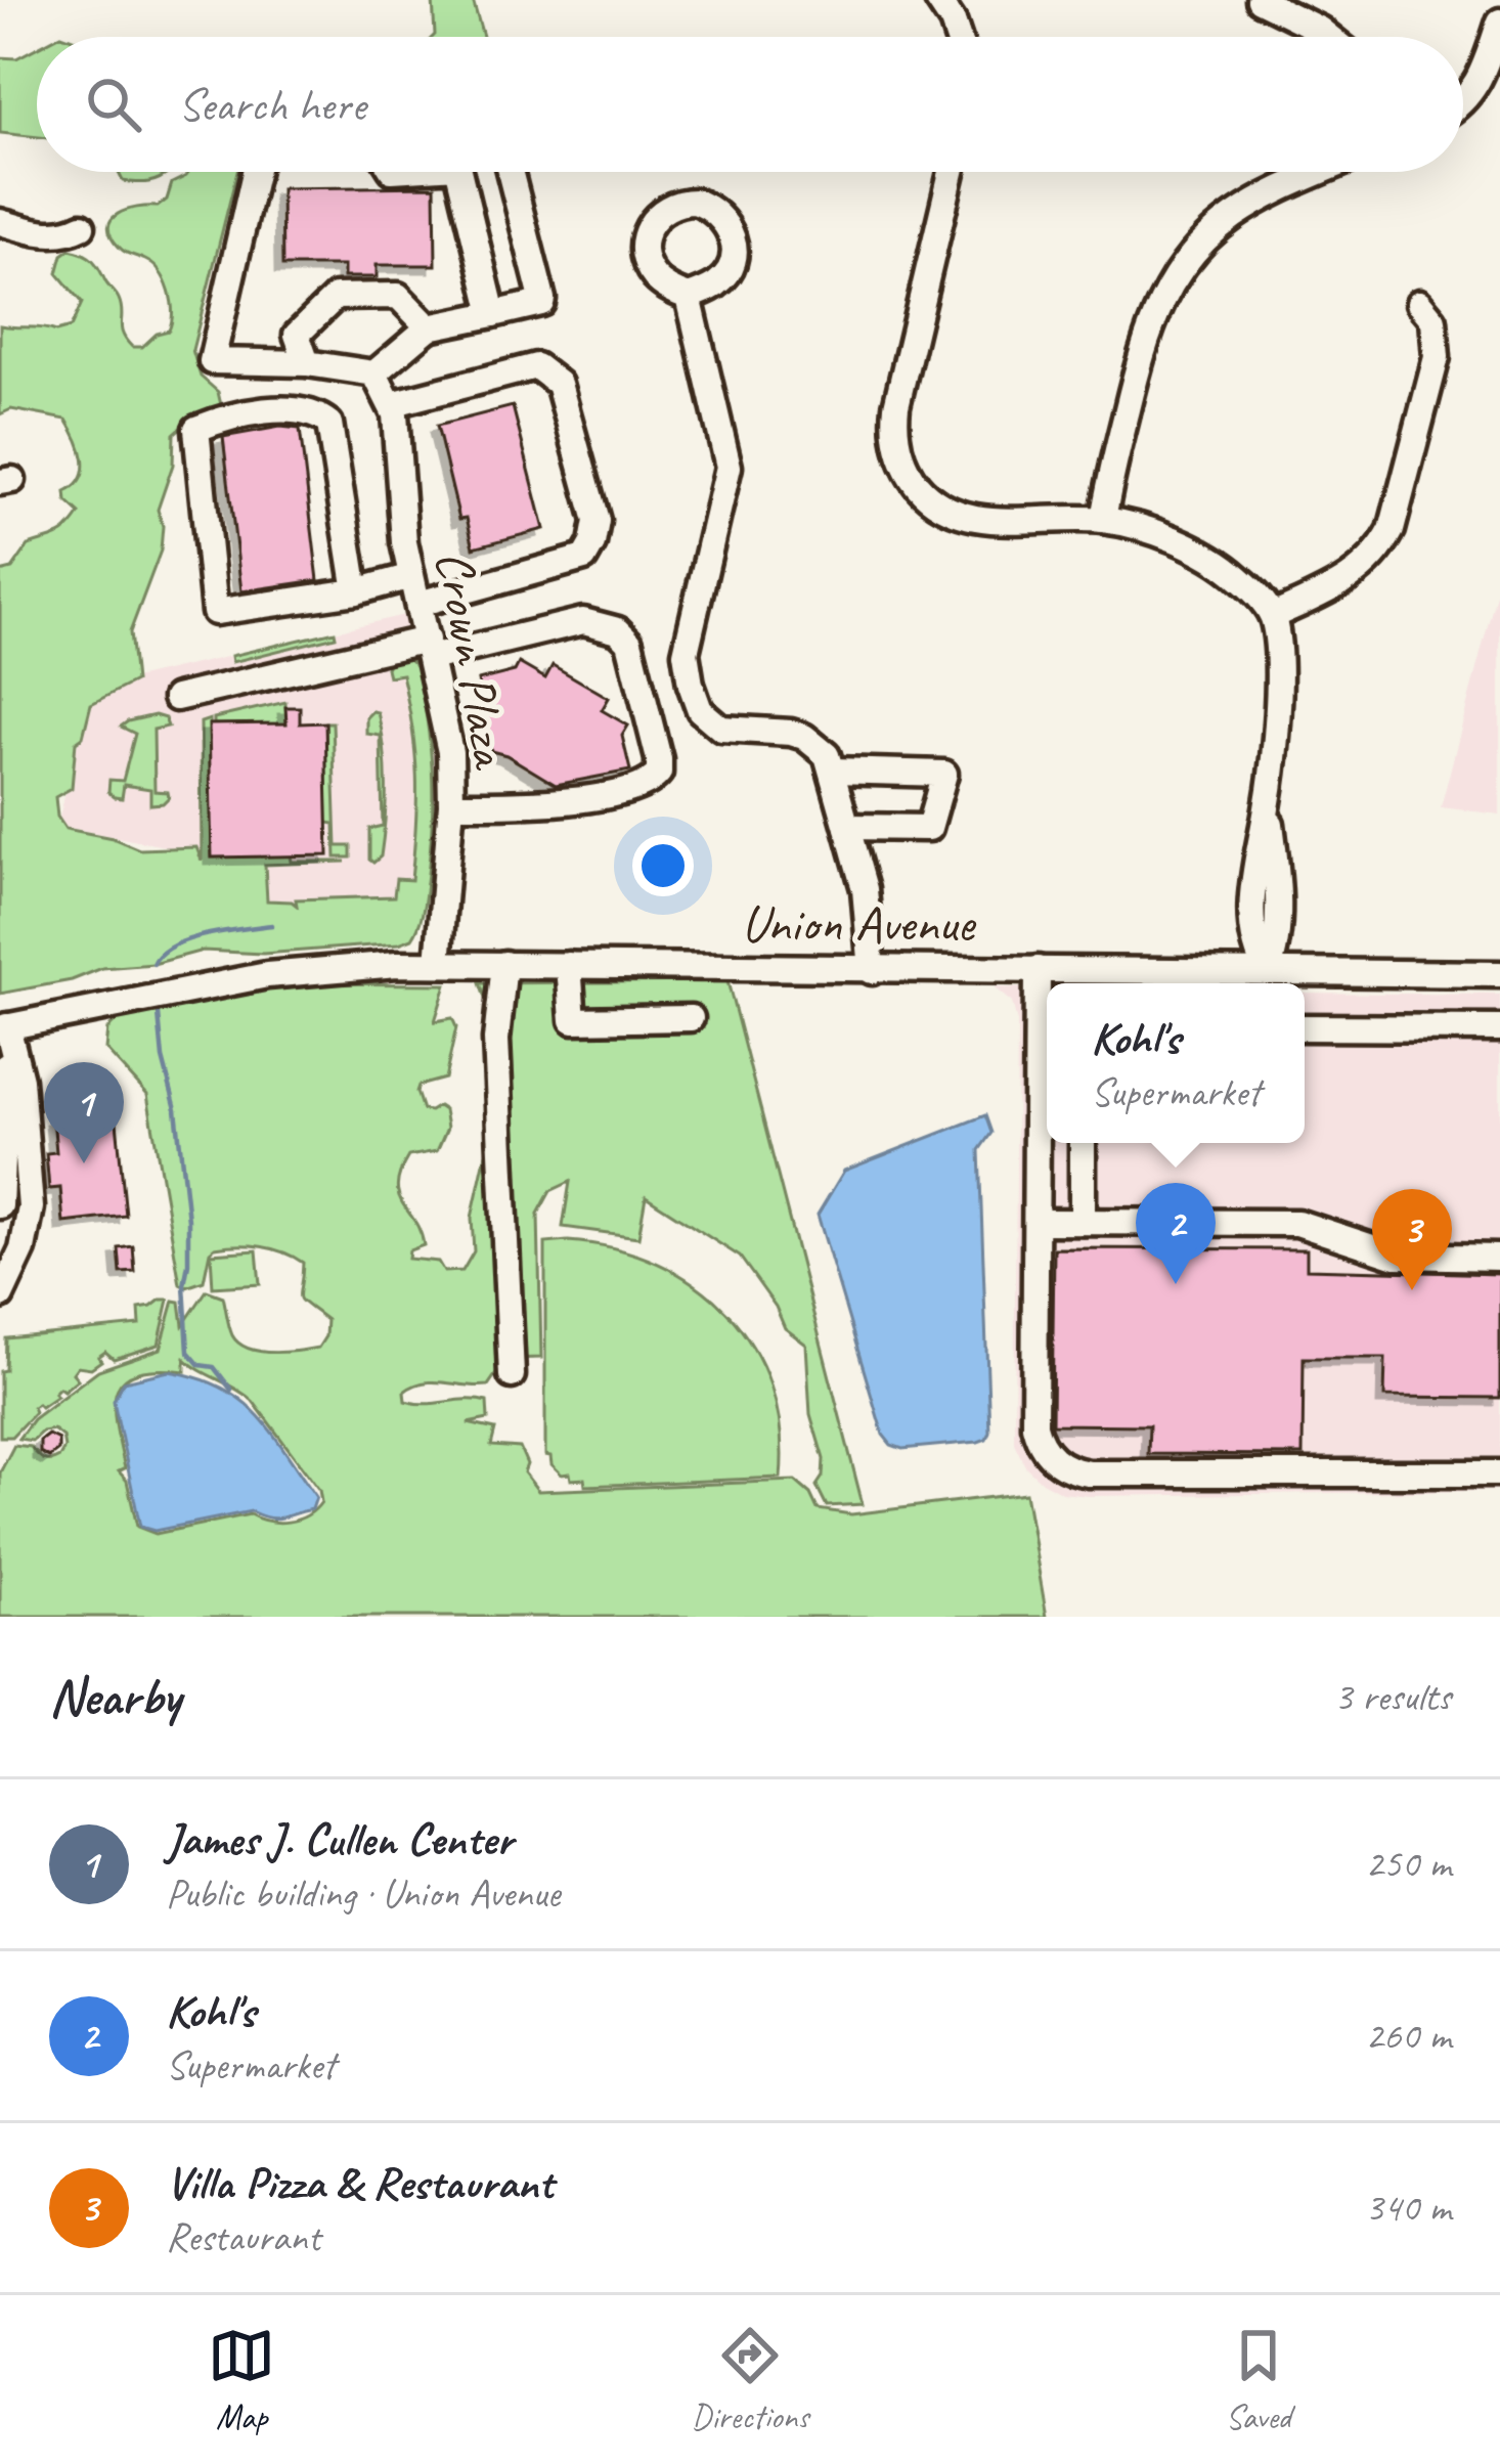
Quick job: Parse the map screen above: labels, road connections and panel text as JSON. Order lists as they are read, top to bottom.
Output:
{
  "streets": {
    "street": ["Crown Plaza", "Union Avenue"]
  },
  "crossings": [
    ["Crown Plaza", "Union Avenue"]
  ],
  "page": {
    "search": "Search here",
    "popup": ["Kohl's", "Supermarket"],
    "pins": ["1", "2", "3"],
    "heading": ["Nearby", "3 results"],
    "list": [
      {
        "mark": "1",
        "name": "James J. Cullen Center",
        "note": "Public building · Union Avenue",
        "value": "250 m"
      },
      {
        "mark": "2",
        "name": "Kohl's",
        "note": "Supermarket",
        "value": "260 m"
      },
      {
        "mark": "3",
        "name": "Villa Pizza & Restaurant",
        "note": "Restaurant",
        "value": "340 m"
      }
    ],
    "nav": ["Map", "Directions", "Saved"]
  }
}
